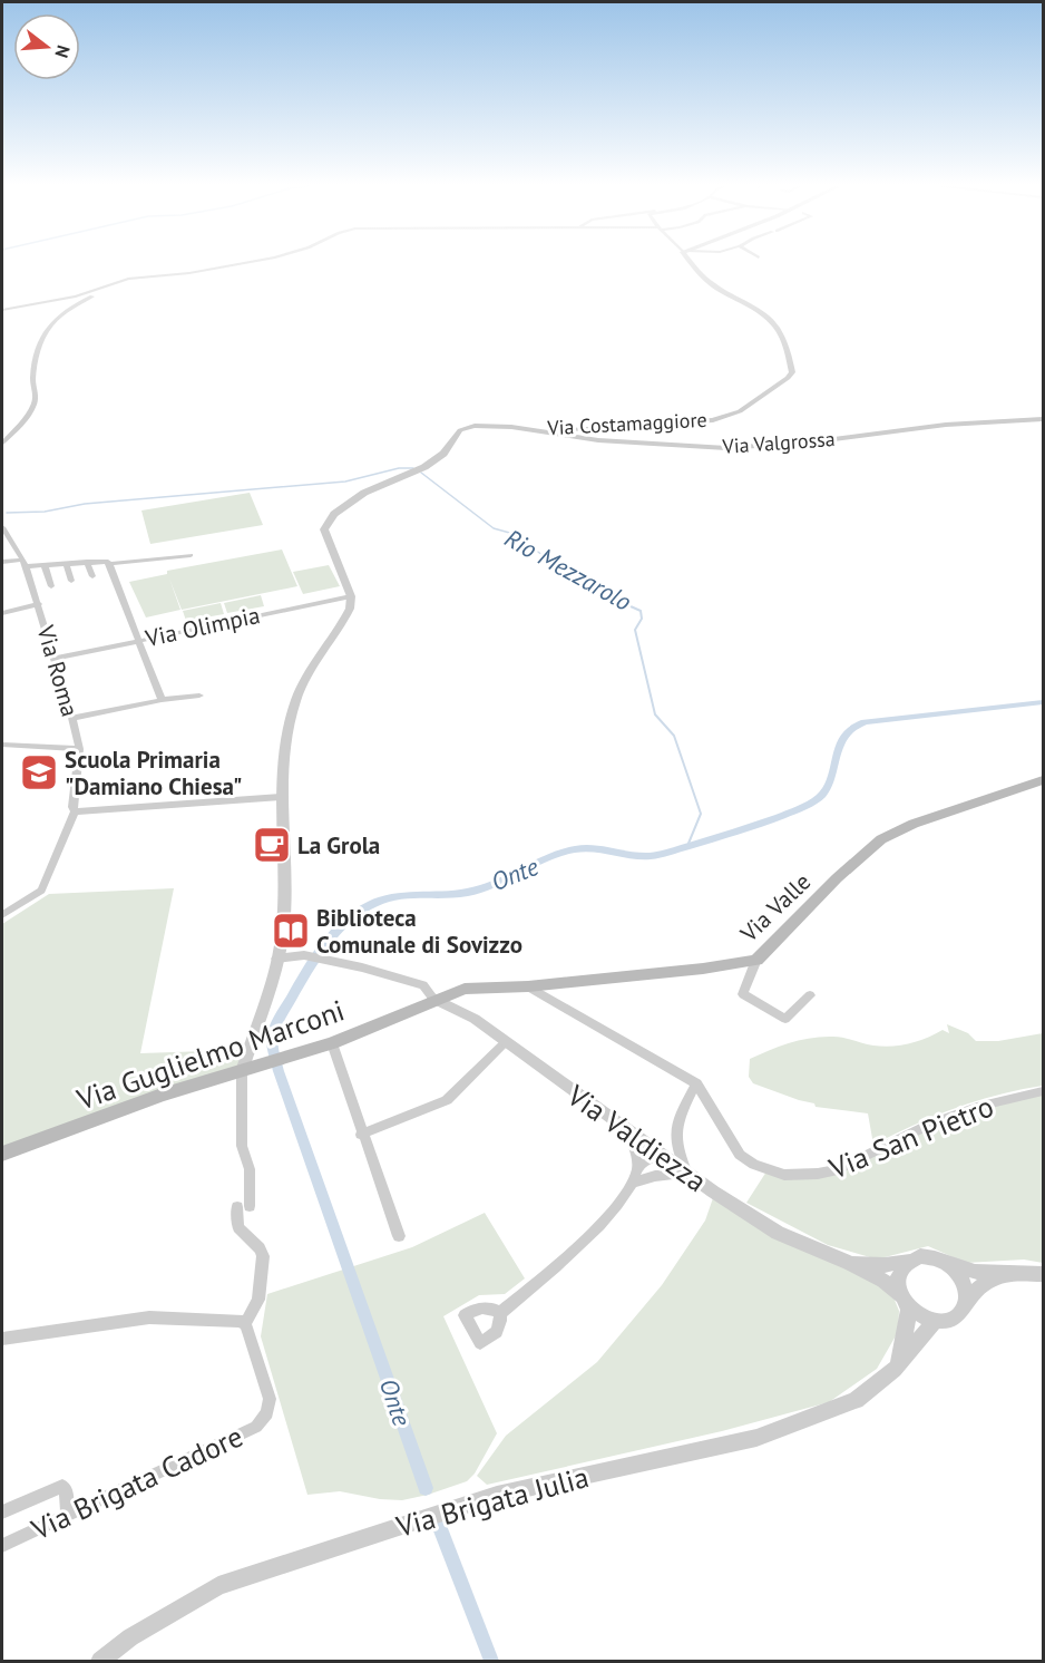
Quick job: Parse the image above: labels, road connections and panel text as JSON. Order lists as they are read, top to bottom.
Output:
{
  "streets": {
    "main road": ["Via Valle", "Via Guglielmo Marconi"],
    "street": [
      "Via Costamaggiore",
      "Via Valgrossa",
      "Via Olimpia",
      "Via Roma",
      "Via San Pietro",
      "Via Valdiezza",
      "Via Brigata Cadore",
      "Via Brigata Julia"
    ]
  },
  "crossings": [
    ["Via Costamaggiore", "Via Valgrossa"],
    ["Via Olimpia", "Via Roma"],
    ["Via Valle", "Via Guglielmo Marconi"],
    ["Via Valle", "Via San Pietro"],
    ["Via Valle", "Via Valdiezza"],
    ["Via Guglielmo Marconi", "Via Valdiezza"],
    ["Via Valdiezza", "Via Brigata Julia"]
  ],
  "water": ["Rio Mezzarolo", "Onte"],
  "places": {
    "school or university": ["Scuola Primaria \"Damiano Chiesa\""],
    "cafe": ["La Grola"],
    "library": ["Biblioteca Comunale di Sovizzo"]
  },
  "north": "right"
}
